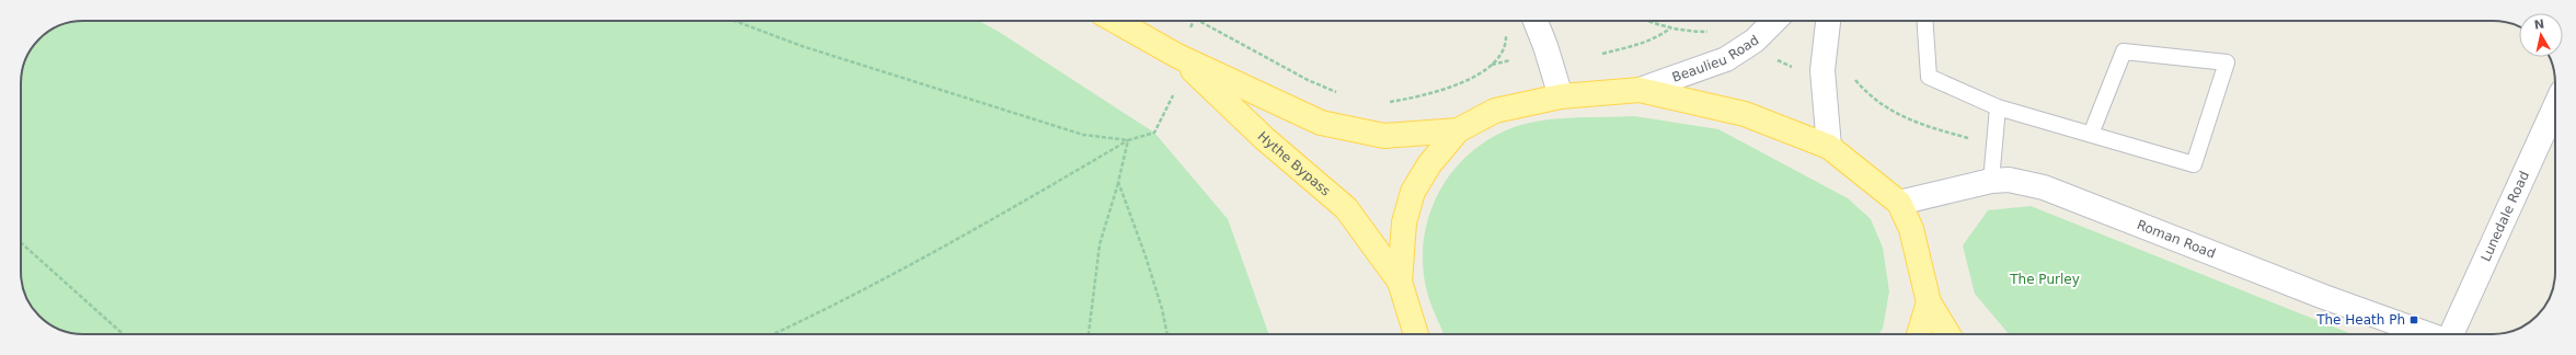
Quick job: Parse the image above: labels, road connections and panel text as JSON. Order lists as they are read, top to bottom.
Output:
{
  "streets": {
    "main road": ["Hythe Bypass"],
    "street": ["Beaulieu Road", "Lunedale Road", "Roman Road"]
  },
  "parks": ["The Purley"],
  "places": {
    "transit": ["The Heath Ph"]
  },
  "north": "top"
}
